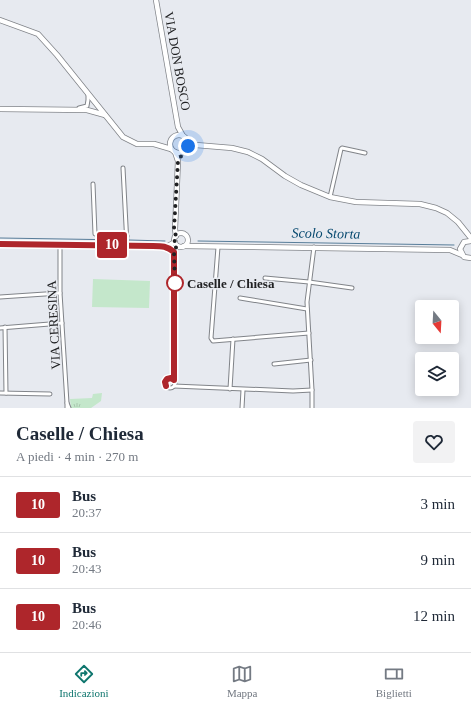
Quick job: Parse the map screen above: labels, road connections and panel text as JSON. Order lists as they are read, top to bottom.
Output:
{
  "streets": {
    "main road": ["VIA DON BOSCO"],
    "street": ["VIA CERESINA"]
  },
  "water": ["Scolo Storta"],
  "places": ["Caselle / Chiesa"],
  "lines": ["bus line 10"],
  "north": "bottom",
  "page": {
    "on_map": "10",
    "heading": ["Caselle / Chiesa", "A piedi · 4 min · 270 m"],
    "list": [
      {
        "mark": "10",
        "name": "Bus",
        "note": "20:37",
        "value": "3 min"
      },
      {
        "mark": "10",
        "name": "Bus",
        "note": "20:43",
        "value": "9 min"
      },
      {
        "mark": "10",
        "name": "Bus",
        "note": "20:46",
        "value": "12 min"
      }
    ],
    "tabs": ["Indicazioni", "Mappa", "Biglietti"]
  }
}
